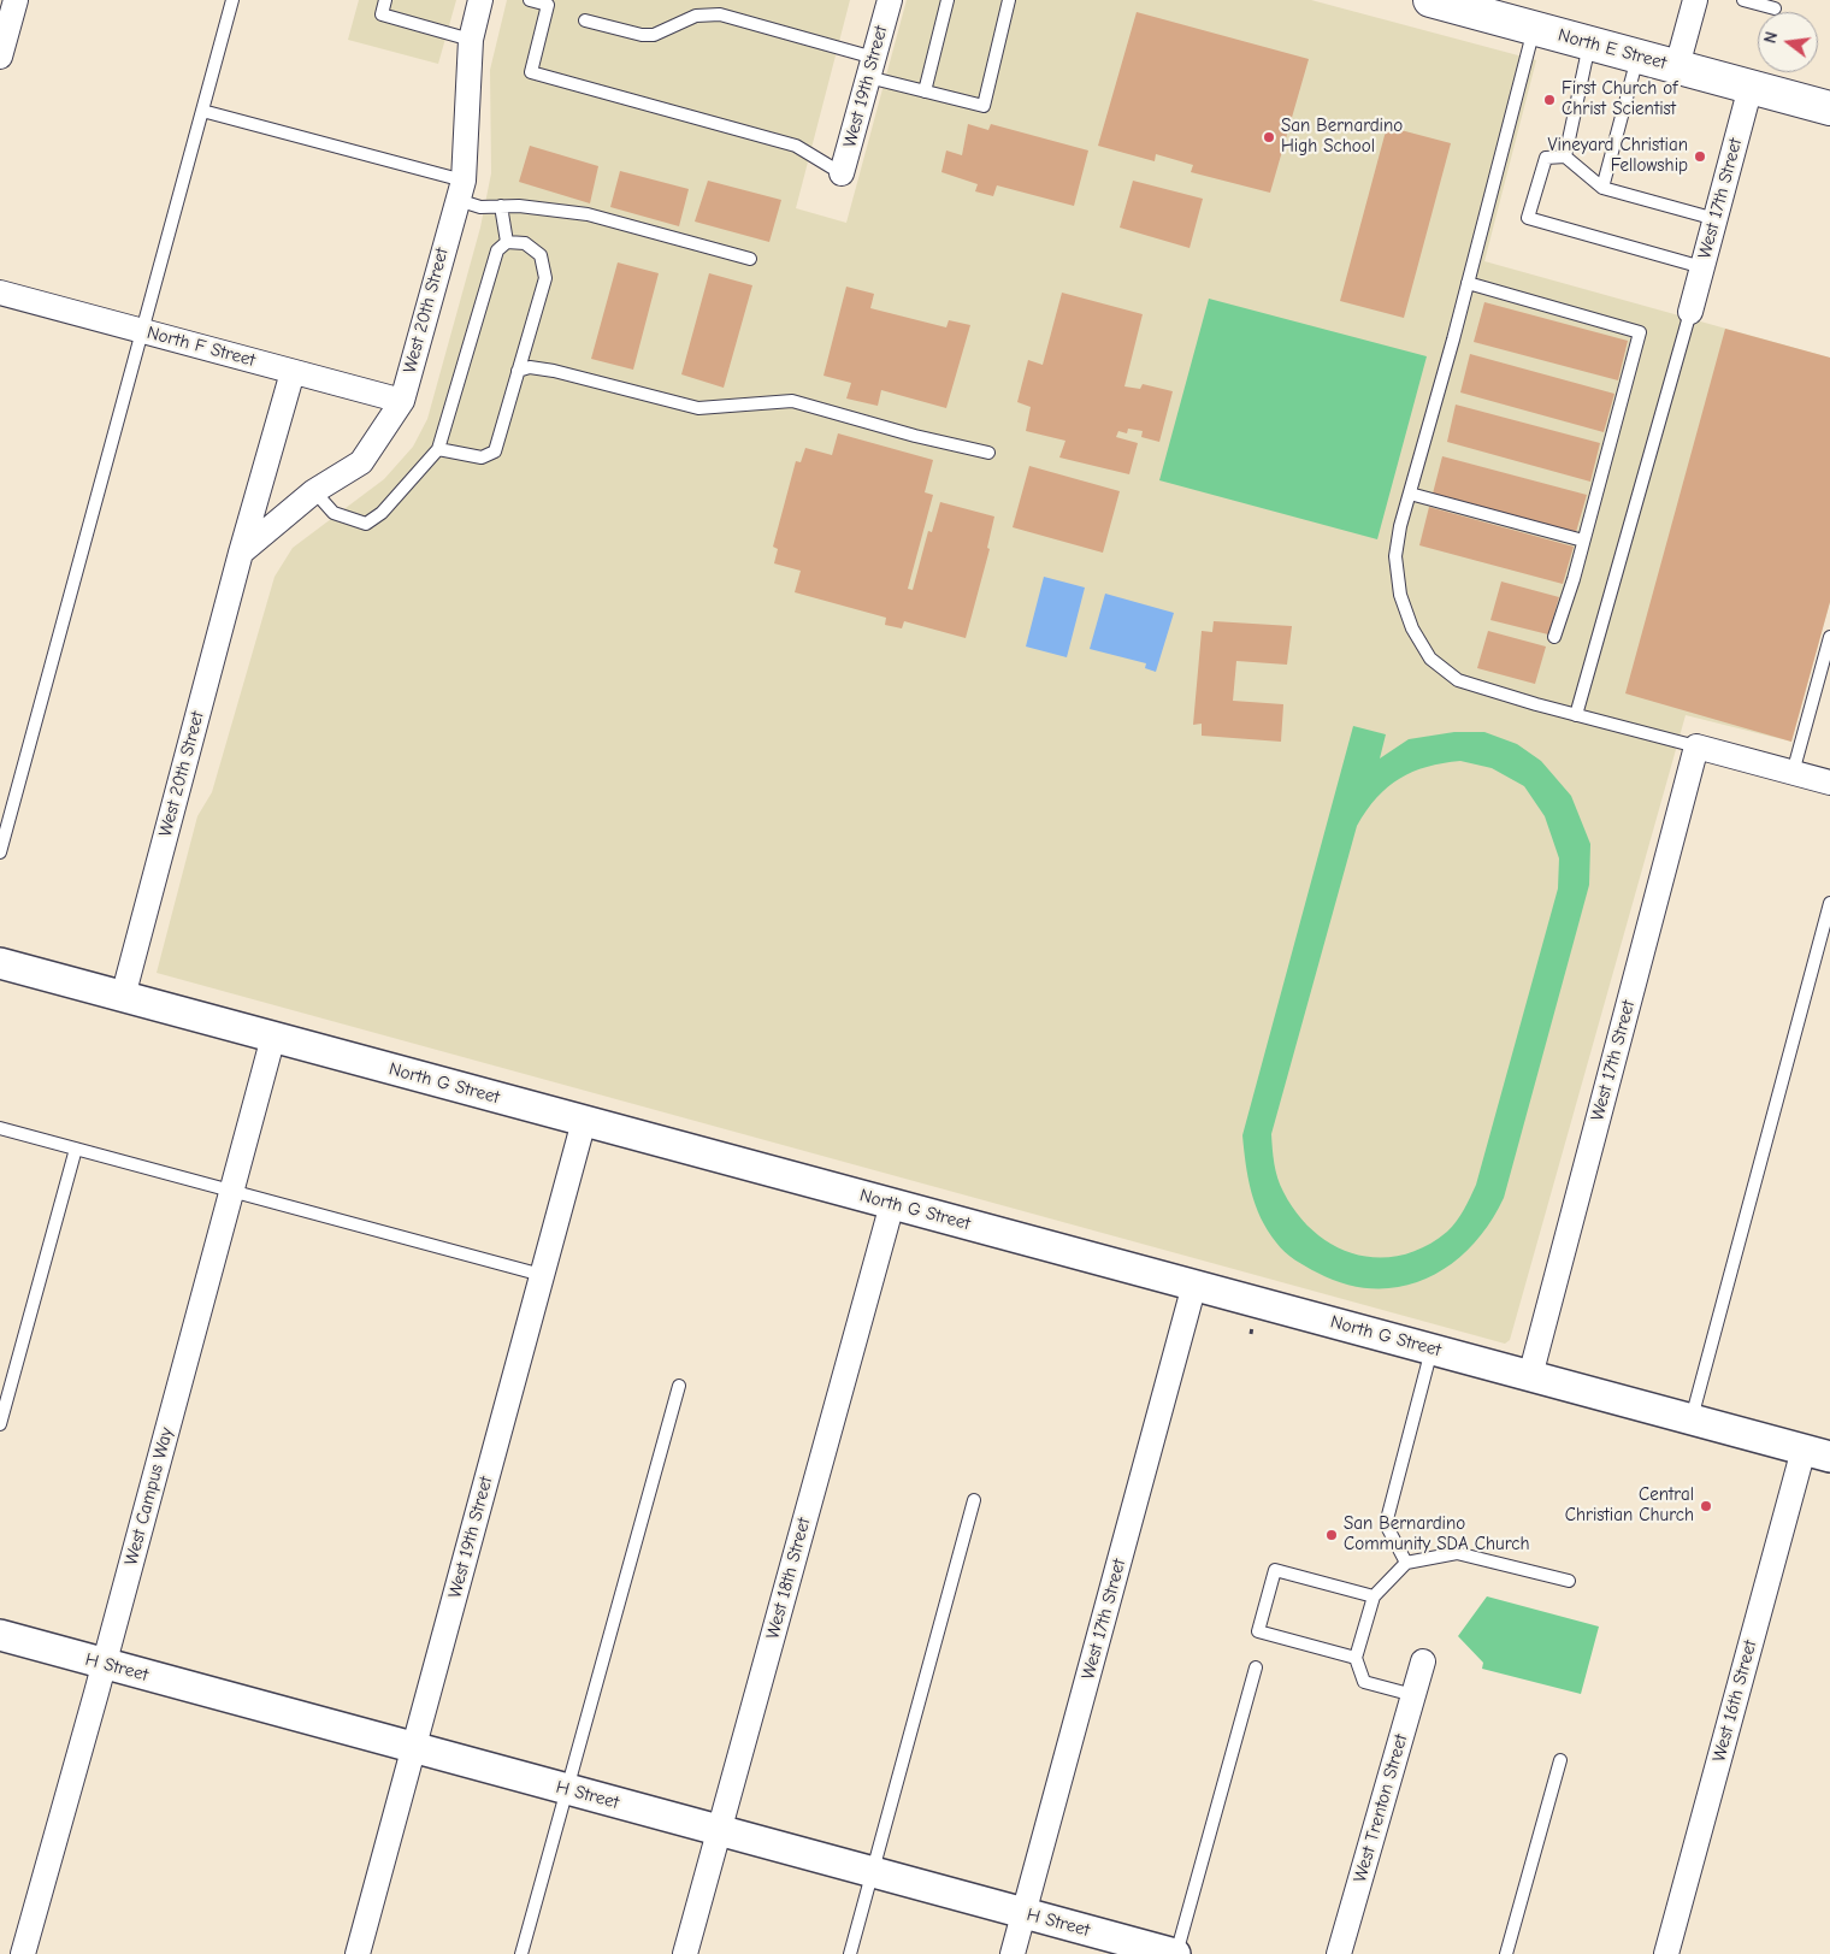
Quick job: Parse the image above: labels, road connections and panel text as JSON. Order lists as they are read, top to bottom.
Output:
{
  "streets": {
    "main road": ["North E Street"],
    "street": [
      "West 19th Street",
      "West 17th Street",
      "West 20th Street",
      "North F Street",
      "North G Street",
      "West Campus Way",
      "West 18th Street",
      "H Street",
      "West 16th Street",
      "West Trenton Street"
    ]
  },
  "crossings": [
    ["North E Street", "West 17th Street"],
    ["West 19th Street", "North G Street"],
    ["West 19th Street", "H Street"],
    ["West 17th Street", "North G Street"],
    ["West 17th Street", "H Street"],
    ["West 20th Street", "North F Street"],
    ["West 20th Street", "North G Street"],
    ["North G Street", "West Campus Way"],
    ["North G Street", "West 18th Street"],
    ["North G Street", "West 16th Street"],
    ["West Campus Way", "H Street"],
    ["West 18th Street", "H Street"]
  ],
  "places": [
    "First Church of Christ Scientist",
    "San Bernardino High School",
    "Vineyard Christian Fellowship",
    "Central Christian Church",
    "San Bernardino Community SDA Church"
  ],
  "north": "left"
}
